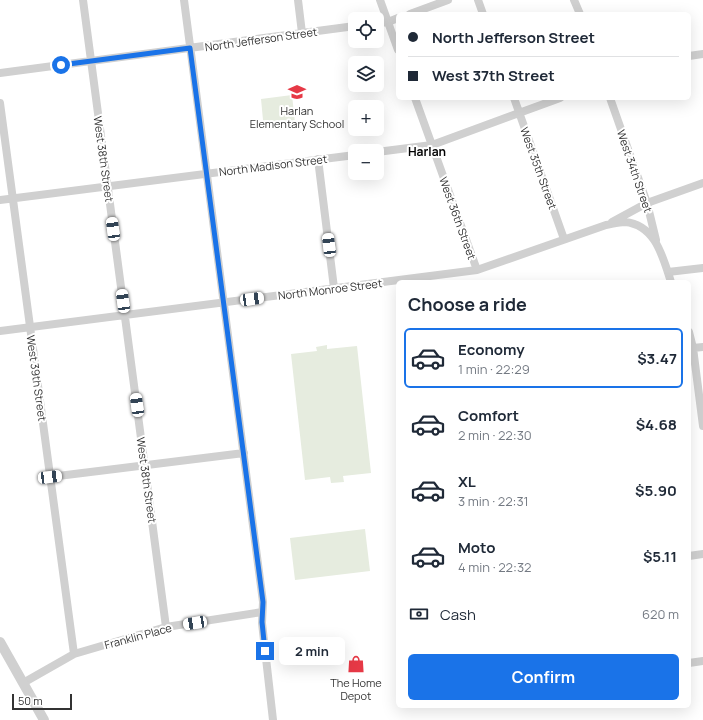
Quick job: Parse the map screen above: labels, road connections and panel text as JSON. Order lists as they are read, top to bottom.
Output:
{
  "streets": {
    "street": [
      "North Jefferson Street",
      "West 38th Street",
      "North Madison Street",
      "West 35th Street",
      "West 34th Street",
      "West 36th Street",
      "North Monroe Street",
      "West 39th Street",
      "Franklin Place"
    ]
  },
  "crossings": [
    ["North Jefferson Street", "West 38th Street"],
    ["West 38th Street", "North Madison Street"],
    ["West 38th Street", "North Monroe Street"],
    ["West 38th Street", "Franklin Place"],
    ["North Madison Street", "West 39th Street"],
    ["West 35th Street", "North Monroe Street"],
    ["West 34th Street", "North Monroe Street"],
    ["West 36th Street", "North Monroe Street"],
    ["North Monroe Street", "West 39th Street"],
    ["West 39th Street", "Franklin Place"]
  ],
  "districts": ["Harlan"],
  "places": {
    "school or university": ["Harlan Elementary School"],
    "shop": ["The Home Depot"]
  },
  "scale_bar": "50 m",
  "page": {
    "map_buttons": ["+", "−"],
    "banner": ["North Jefferson Street", "West 37th Street"],
    "heading": "Choose a ride",
    "list": [
      {
        "name": "Economy",
        "note": "1 min · 22:29",
        "value": "$3.47"
      },
      {
        "name": "Comfort",
        "note": "2 min · 22:30",
        "value": "$4.68"
      },
      {
        "name": "XL",
        "note": "3 min · 22:31",
        "value": "$5.90"
      },
      {
        "name": "Moto",
        "note": "4 min · 22:32",
        "value": "$5.11"
      }
    ],
    "pay": ["Cash", "620 m"],
    "bubble": "2 min",
    "buttons": "Confirm",
    "scale": "50 m"
  }
}
